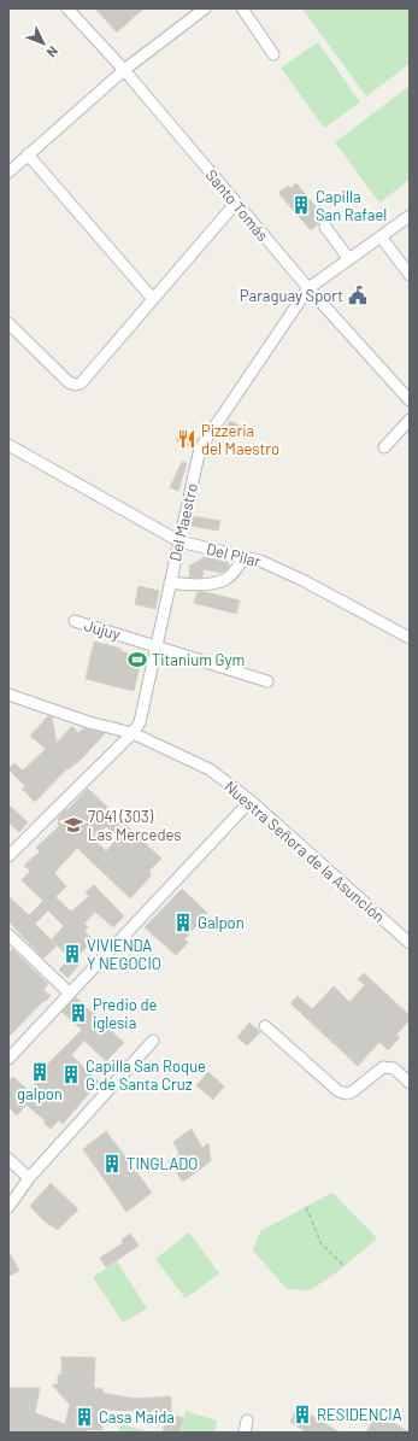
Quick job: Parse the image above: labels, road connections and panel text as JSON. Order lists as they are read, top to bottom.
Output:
{
  "streets": {
    "street": [
      "Santo Tomás",
      "Del Maestro",
      "Del Pilar",
      "Jujuy",
      "Nuestra Señora de la Asunción"
    ]
  },
  "crossings": [
    ["Santo Tomás", "Del Maestro"],
    ["Del Maestro", "Del Pilar"],
    ["Del Maestro", "Jujuy"],
    ["Del Maestro", "Nuestra Señora de la Asunción"]
  ],
  "places": {
    "building": [
      "Capilla San Rafael",
      "Galpon",
      "VIVIENDA Y NEGOCIO",
      "Predio de iglesia",
      "galpon",
      "Capilla San Roque G.de Santa Cruz",
      "TINGLADO",
      "RESIDENCIA",
      "Casa Maida"
    ],
    "public building": ["Paraguay Sport"],
    "restaurant": ["Pizzeria del Maestro"],
    "sports": ["Titanium Gym"],
    "school or university": ["7041 (303) Las Mercedes"]
  },
  "north": "bottom right"
}
